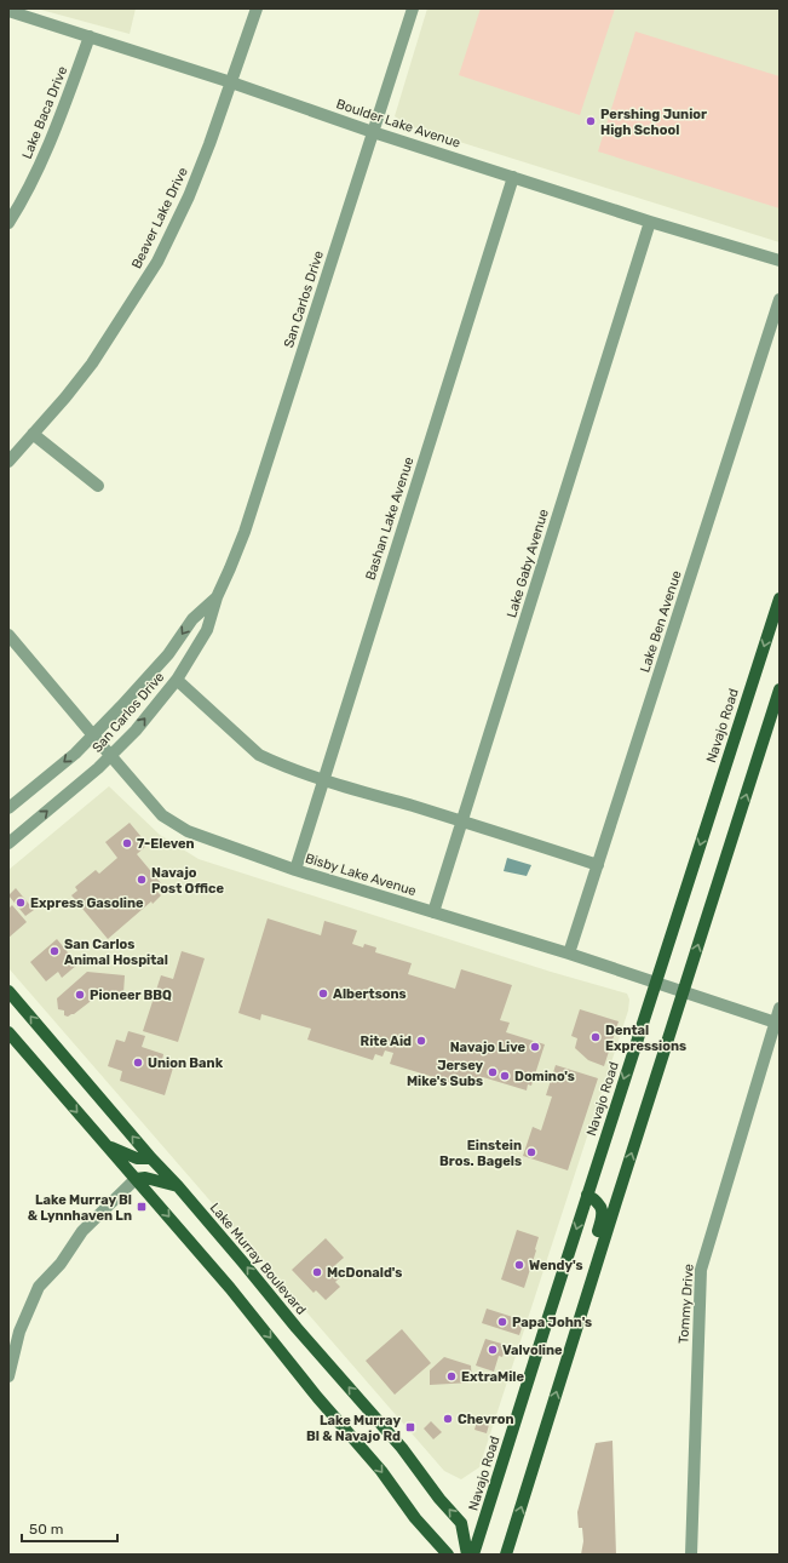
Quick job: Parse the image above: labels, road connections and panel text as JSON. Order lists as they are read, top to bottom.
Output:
{
  "streets": {
    "main road": ["Navajo Road", "Lake Murray Boulevard"],
    "street": [
      "Lake Baca Drive",
      "Boulder Lake Avenue",
      "Beaver Lake Drive",
      "San Carlos Drive",
      "Bashan Lake Avenue",
      "Lake Gaby Avenue",
      "Lake Ben Avenue",
      "Bisby Lake Avenue",
      "Tommy Drive"
    ]
  },
  "crossings": [
    ["Lake Baca Drive", "Boulder Lake Avenue"],
    ["Boulder Lake Avenue", "Beaver Lake Drive"],
    ["Boulder Lake Avenue", "San Carlos Drive"],
    ["Boulder Lake Avenue", "Bashan Lake Avenue"],
    ["Boulder Lake Avenue", "Lake Gaby Avenue"],
    ["San Carlos Drive", "Bisby Lake Avenue"],
    ["Bashan Lake Avenue", "Bisby Lake Avenue"],
    ["Lake Gaby Avenue", "Bisby Lake Avenue"],
    ["Lake Ben Avenue", "Bisby Lake Avenue"],
    ["Navajo Road", "Bisby Lake Avenue"],
    ["Bisby Lake Avenue", "Tommy Drive"]
  ],
  "places": {
    "other": [
      "Pershing Junior High School",
      "7-Eleven",
      "Navajo Post Office",
      "Express Gasoline",
      "San Carlos Animal Hospital",
      "Albertsons",
      "Pioneer BBQ",
      "Dental Expressions",
      "Rite Aid",
      "Navajo Live",
      "Union Bank",
      "Jersey Mike's Subs",
      "Domino's",
      "Einstein Bros. Bagels",
      "Wendy's",
      "McDonald's",
      "Papa John's",
      "Valvoline",
      "ExtraMile",
      "Chevron"
    ],
    "transit": ["Lake Murray Bl & Lynnhaven Ln", "Lake Murray Bl & Navajo Rd"]
  },
  "scale_bar": "50 m"
}
